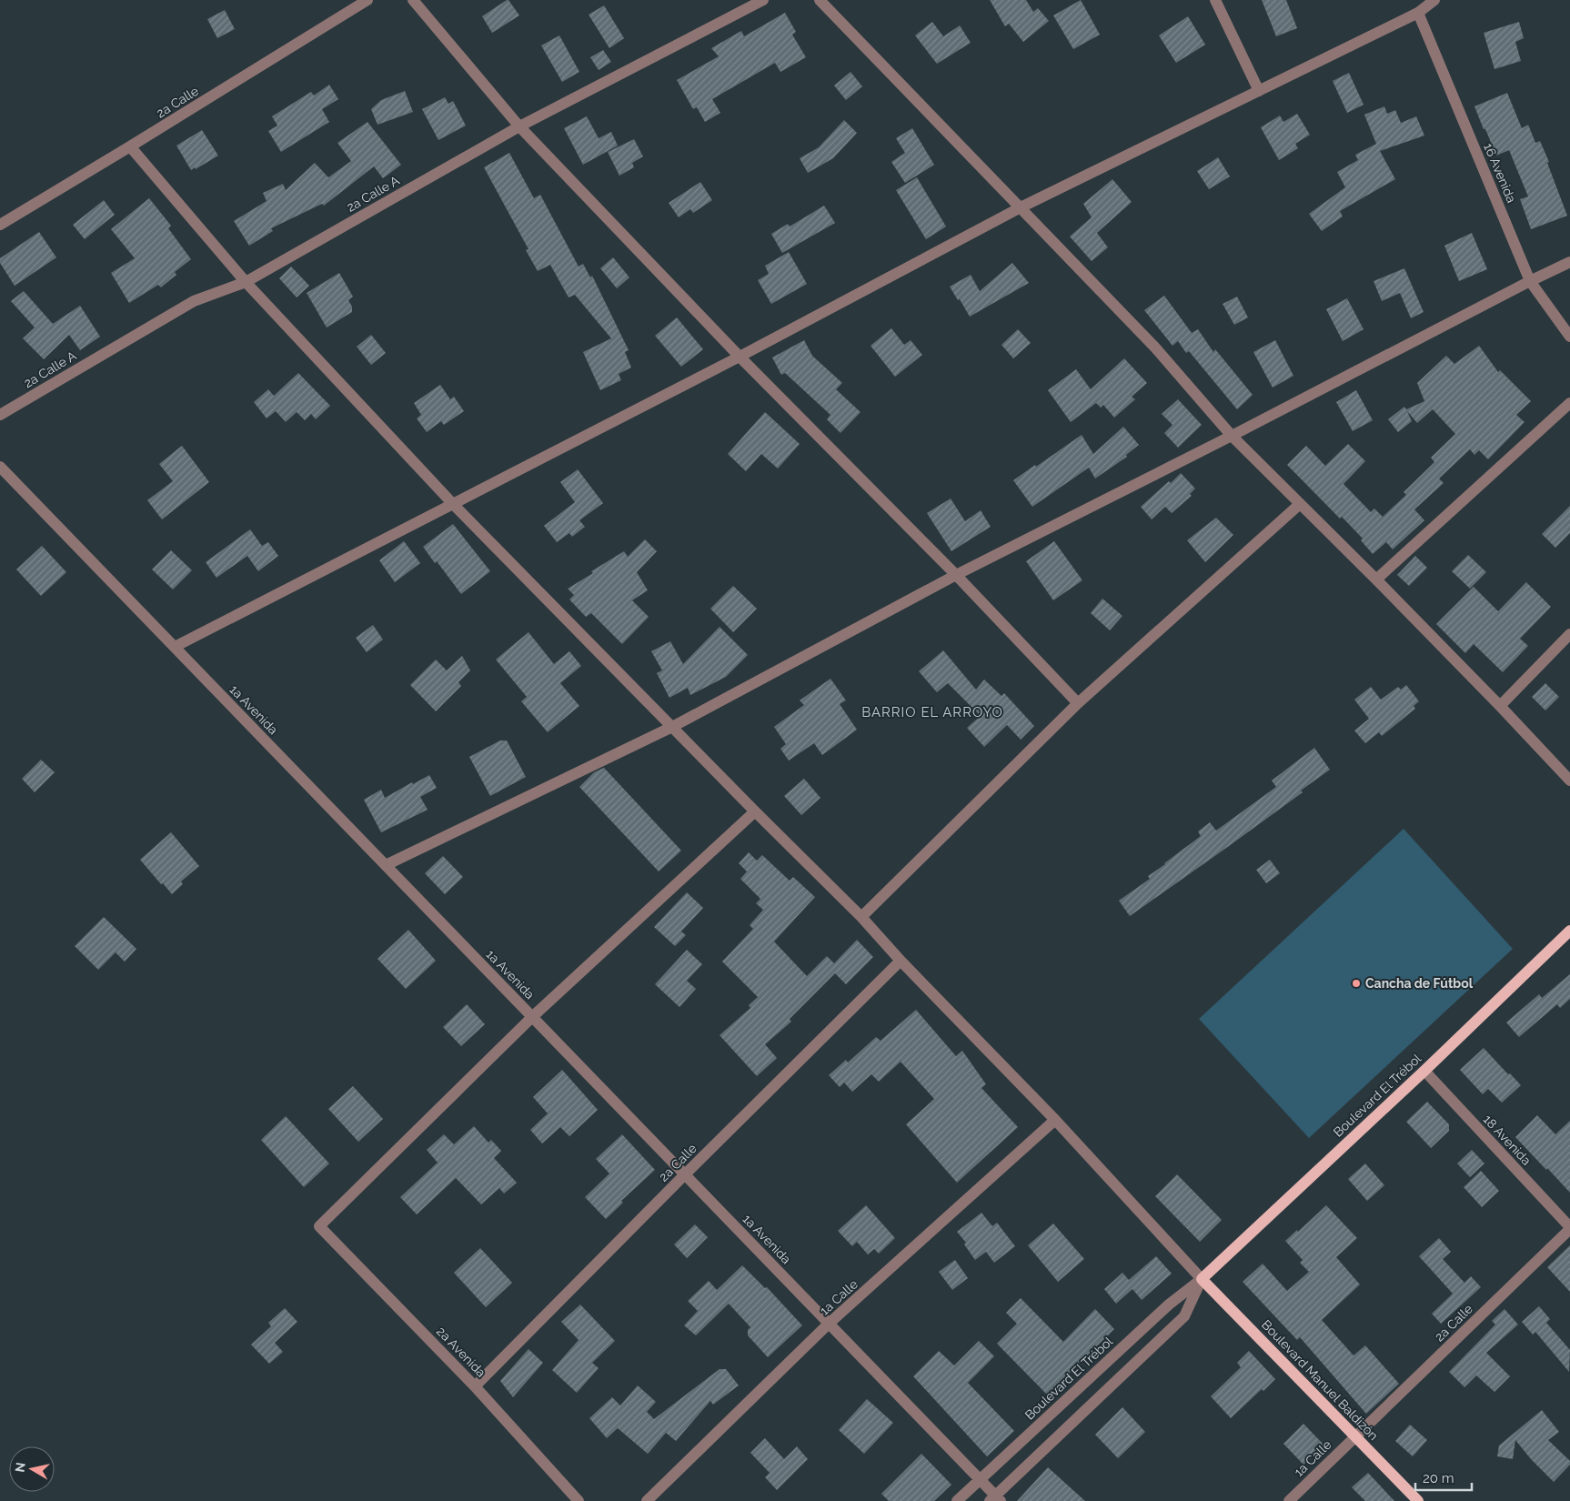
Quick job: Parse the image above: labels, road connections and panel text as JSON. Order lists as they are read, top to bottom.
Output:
{
  "streets": {
    "main road": ["Boulevard El Trébol", "Boulevard Manuel Baldizón"],
    "street": [
      "2a Calle",
      "16 Avenida",
      "2a Calle A",
      "1a Avenida",
      "18 Avenida",
      "1a Calle",
      "2a Avenida"
    ]
  },
  "crossings": [
    ["2a Calle", "1a Avenida"],
    ["2a Calle", "18 Avenida"],
    ["2a Calle", "1a Calle"],
    ["2a Calle", "2a Avenida"],
    ["2a Calle", "Boulevard Manuel Baldizón"],
    ["1a Avenida", "Boulevard El Trébol"],
    ["1a Avenida", "1a Calle"],
    ["1a Avenida", "2a Avenida"],
    ["Boulevard El Trébol", "18 Avenida"],
    ["Boulevard El Trébol", "Boulevard Manuel Baldizón"],
    ["1a Calle", "Boulevard Manuel Baldizón"]
  ],
  "districts": ["BARRIO EL ARROYO"],
  "places": ["Cancha de Fútbol"],
  "scale_bar": "20 m",
  "north": "left"
}
